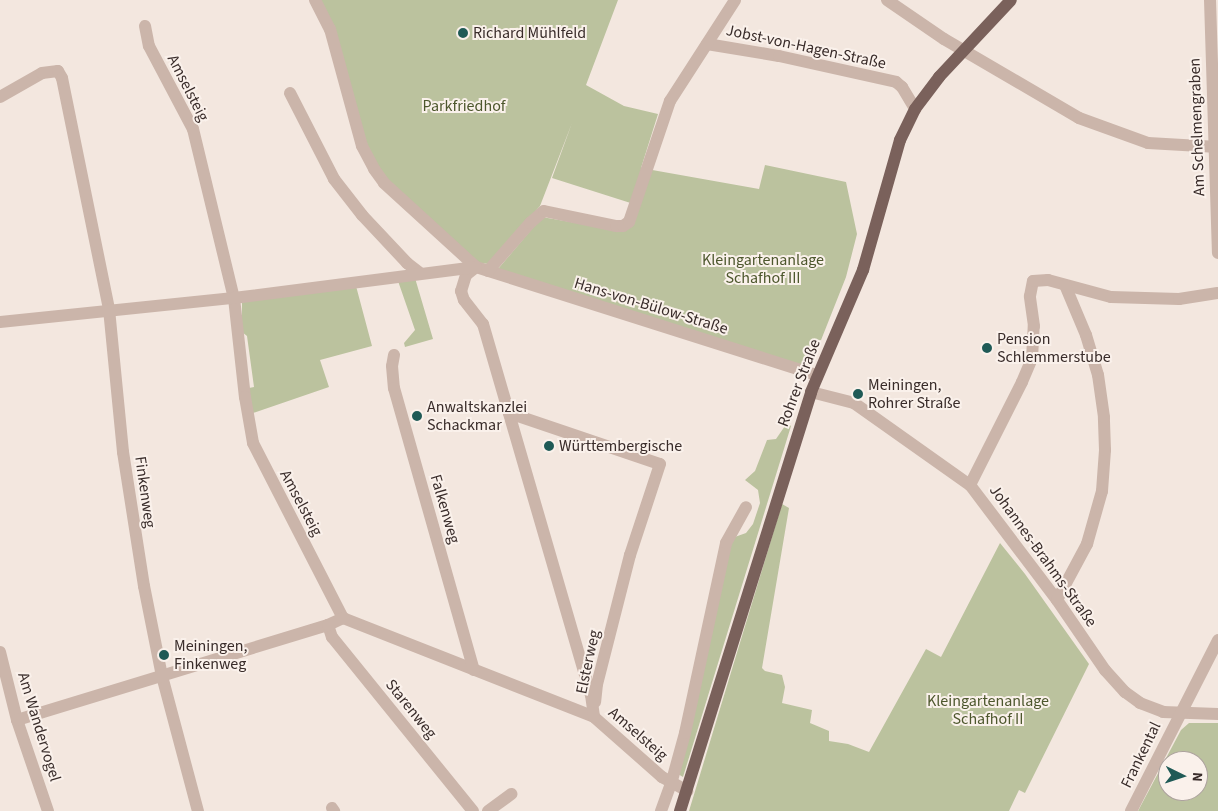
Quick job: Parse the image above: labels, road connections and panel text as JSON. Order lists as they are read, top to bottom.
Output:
{
  "streets": {
    "main road": ["Rohrer Straße"],
    "street": [
      "Jobst-von-Hagen-Straße",
      "Amselsteig",
      "Am Schelmengraben",
      "Hans-von-Bülow-Straße",
      "Finkenweg",
      "Falkenweg",
      "Johannes-Brahms-Straße",
      "Elsterweg",
      "Starenweg",
      "Am Wandervogel",
      "Frankental"
    ]
  },
  "crossings": [
    ["Jobst-von-Hagen-Straße", "Hans-von-Bülow-Straße"],
    ["Jobst-von-Hagen-Straße", "Rohrer Straße"],
    ["Jobst-von-Hagen-Straße", "Elsterweg"],
    ["Amselsteig", "Hans-von-Bülow-Straße"],
    ["Amselsteig", "Rohrer Straße"],
    ["Amselsteig", "Falkenweg"],
    ["Amselsteig", "Elsterweg"],
    ["Hans-von-Bülow-Straße", "Rohrer Straße"],
    ["Hans-von-Bülow-Straße", "Elsterweg"],
    ["Rohrer Straße", "Johannes-Brahms-Straße"],
    ["Johannes-Brahms-Straße", "Frankental"]
  ],
  "parks": ["Parkfriedhof", "Kleingartenanlage Schafhof III", "Kleingartenanlage Schafhof II"],
  "places": [
    "Richard Mühlfeld",
    "Pension Schlemmerstube",
    "Meiningen, Rohrer Straße",
    "Anwaltskanzlei Schackmar",
    "Württembergische",
    "Meiningen, Finkenweg"
  ],
  "north": "right"
}
